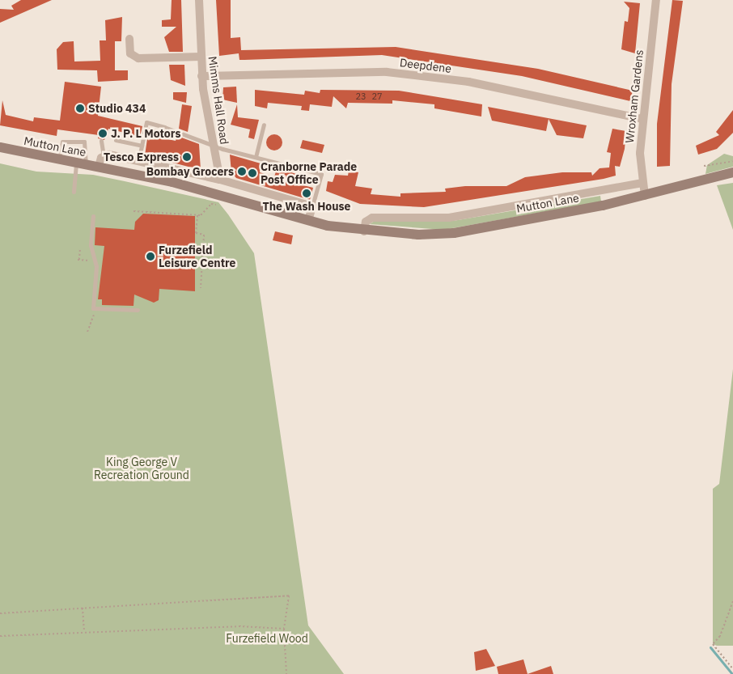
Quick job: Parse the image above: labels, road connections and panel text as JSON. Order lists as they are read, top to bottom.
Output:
{
  "streets": {
    "main road": ["Mutton Lane"],
    "street": ["Deepdene", "Wroxham Gardens", "Mimms Hall Road"]
  },
  "crossings": [
    ["Deepdene", "Wroxham Gardens"],
    ["Deepdene", "Mimms Hall Road"],
    ["Wroxham Gardens", "Mutton Lane"]
  ],
  "parks": ["King George V Recreation Ground", "Furzefield Wood"],
  "places": [
    "Studio 434",
    "J. P. L Motors",
    "Tesco Express",
    "Bombay Grocers",
    "Cranborne Parade Post Office",
    "The Wash House",
    "Furzefield Leisure Centre"
  ],
  "house_numbers": ["23", "27"]
}
